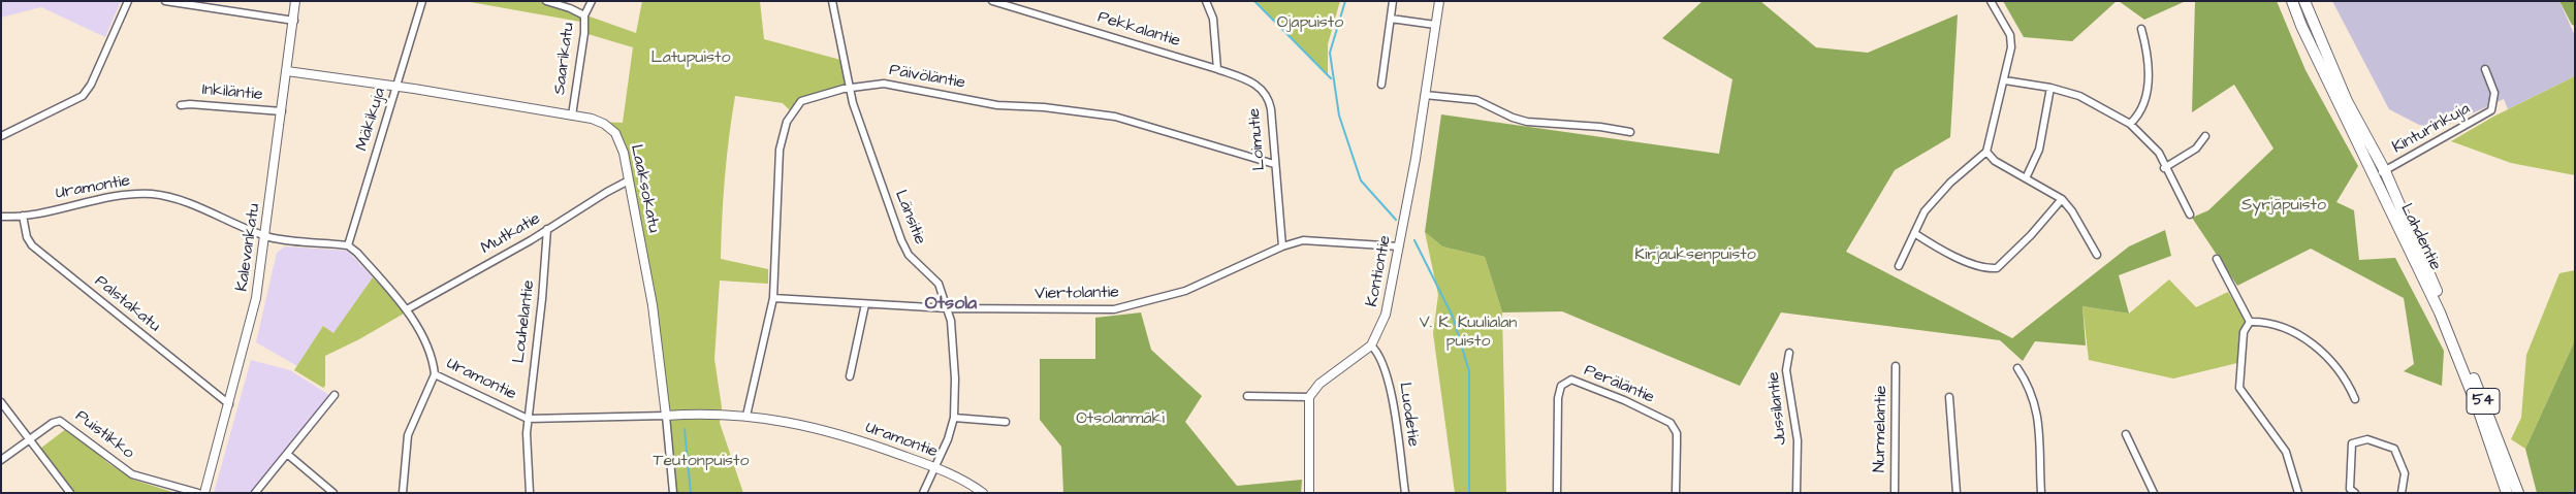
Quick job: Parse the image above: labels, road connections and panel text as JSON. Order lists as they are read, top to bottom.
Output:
{
  "streets": {
    "main road": ["Lahdentie", "54"],
    "street": [
      "Pekkalantie",
      "Saarikatu",
      "Päivöläntie",
      "Inkiläntie",
      "Mäkikuja",
      "Kinturinkuja",
      "Loimutie",
      "Uramontie",
      "Laaksokatu",
      "Länsitie",
      "Mutkatie",
      "Kalevankatu",
      "Kontiontie",
      "Viertolantie",
      "Palstakatu",
      "Louhelantie",
      "Peräläntie",
      "Jussilantie",
      "Luodetie",
      "Nurmelantie",
      "Puistikko"
    ]
  },
  "crossings": [
    ["Pekkalantie", "Loimutie"],
    ["Saarikatu", "Laaksokatu"],
    ["Päivöläntie", "Loimutie"],
    ["Päivöläntie", "Uramontie"],
    ["Päivöläntie", "Länsitie"],
    ["Päivöläntie", "Viertolantie"],
    ["Inkiläntie", "Kalevankatu"],
    ["Mäkikuja", "Uramontie"],
    ["Mäkikuja", "Laaksokatu"],
    ["Kinturinkuja", "Lahdentie"],
    ["Loimutie", "Viertolantie"],
    ["Uramontie", "Laaksokatu"],
    ["Uramontie", "Länsitie"],
    ["Uramontie", "Mutkatie"],
    ["Uramontie", "Kalevankatu"],
    ["Uramontie", "Palstakatu"],
    ["Uramontie", "Louhelantie"],
    ["Laaksokatu", "Mutkatie"],
    ["Laaksokatu", "Kalevankatu"],
    ["Länsitie", "Viertolantie"],
    ["Mutkatie", "Louhelantie"],
    ["Kalevankatu", "Palstakatu"],
    ["Kontiontie", "Viertolantie"],
    ["Kontiontie", "Luodetie"]
  ],
  "districts": ["Otsola"],
  "parks": [
    "Ojapuisto",
    "Latupuisto",
    "Syrjäpuisto",
    "Kirjauksenpuisto",
    "V. K. Kuulialan puisto",
    "Otsolanmäki",
    "Teutonpuisto"
  ]
}
